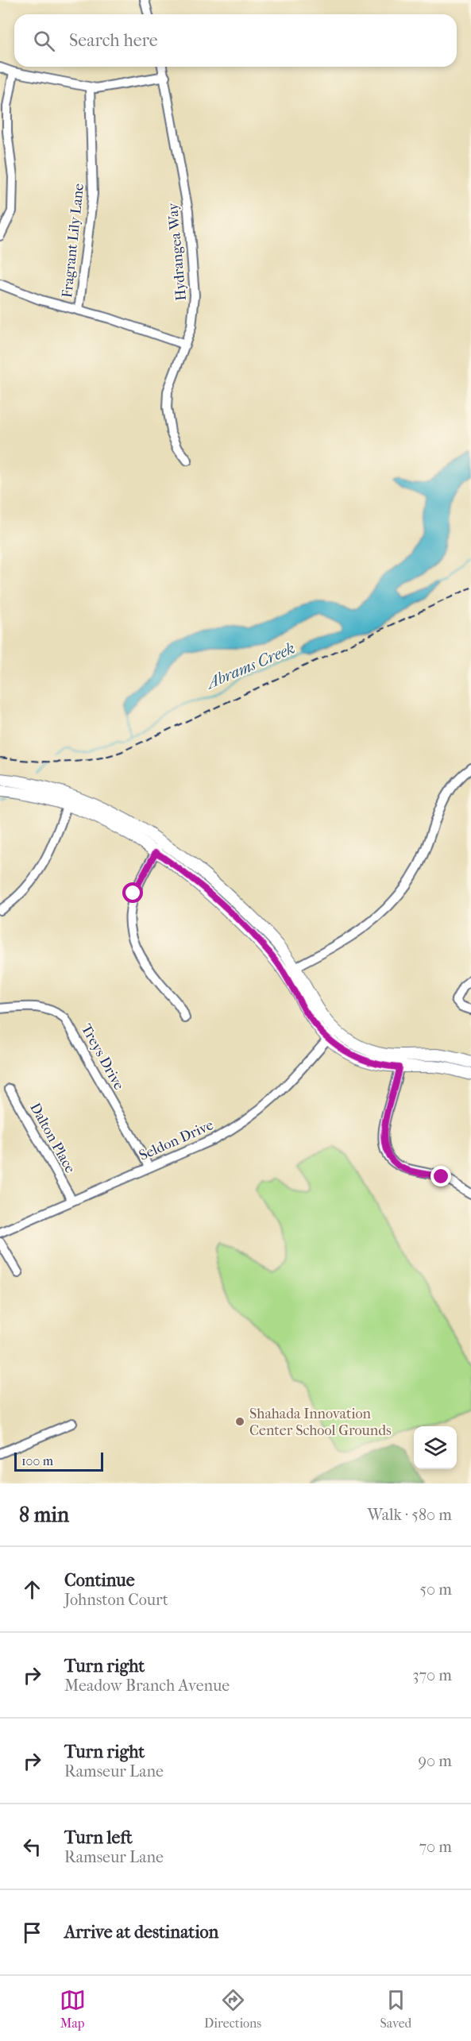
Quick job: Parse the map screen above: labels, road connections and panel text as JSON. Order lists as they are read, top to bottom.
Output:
{
  "streets": {
    "street": [
      "Fragrant Lily Lane",
      "Hydrangea Way",
      "Treys Drive",
      "Dalton Place",
      "Seldon Drive"
    ]
  },
  "crossings": [
    ["Treys Drive", "Seldon Drive"],
    ["Dalton Place", "Seldon Drive"]
  ],
  "water": ["Abrams Creek"],
  "places": ["Shahada Innovation Center School Grounds"],
  "scale_bar": "100 m",
  "page": {
    "search": "Search here",
    "scale": "100 m",
    "heading": ["8 min", "Walk · 580 m"],
    "list": [
      ["Continue", "Johnston Court", "50 m"],
      ["Turn right", "Meadow Branch Avenue", "370 m"],
      ["Turn right", "Ramseur Lane", "90 m"],
      ["Turn left", "Ramseur Lane", "70 m"],
      "Arrive at destination"
    ],
    "nav": ["Map", "Directions", "Saved"]
  }
}
